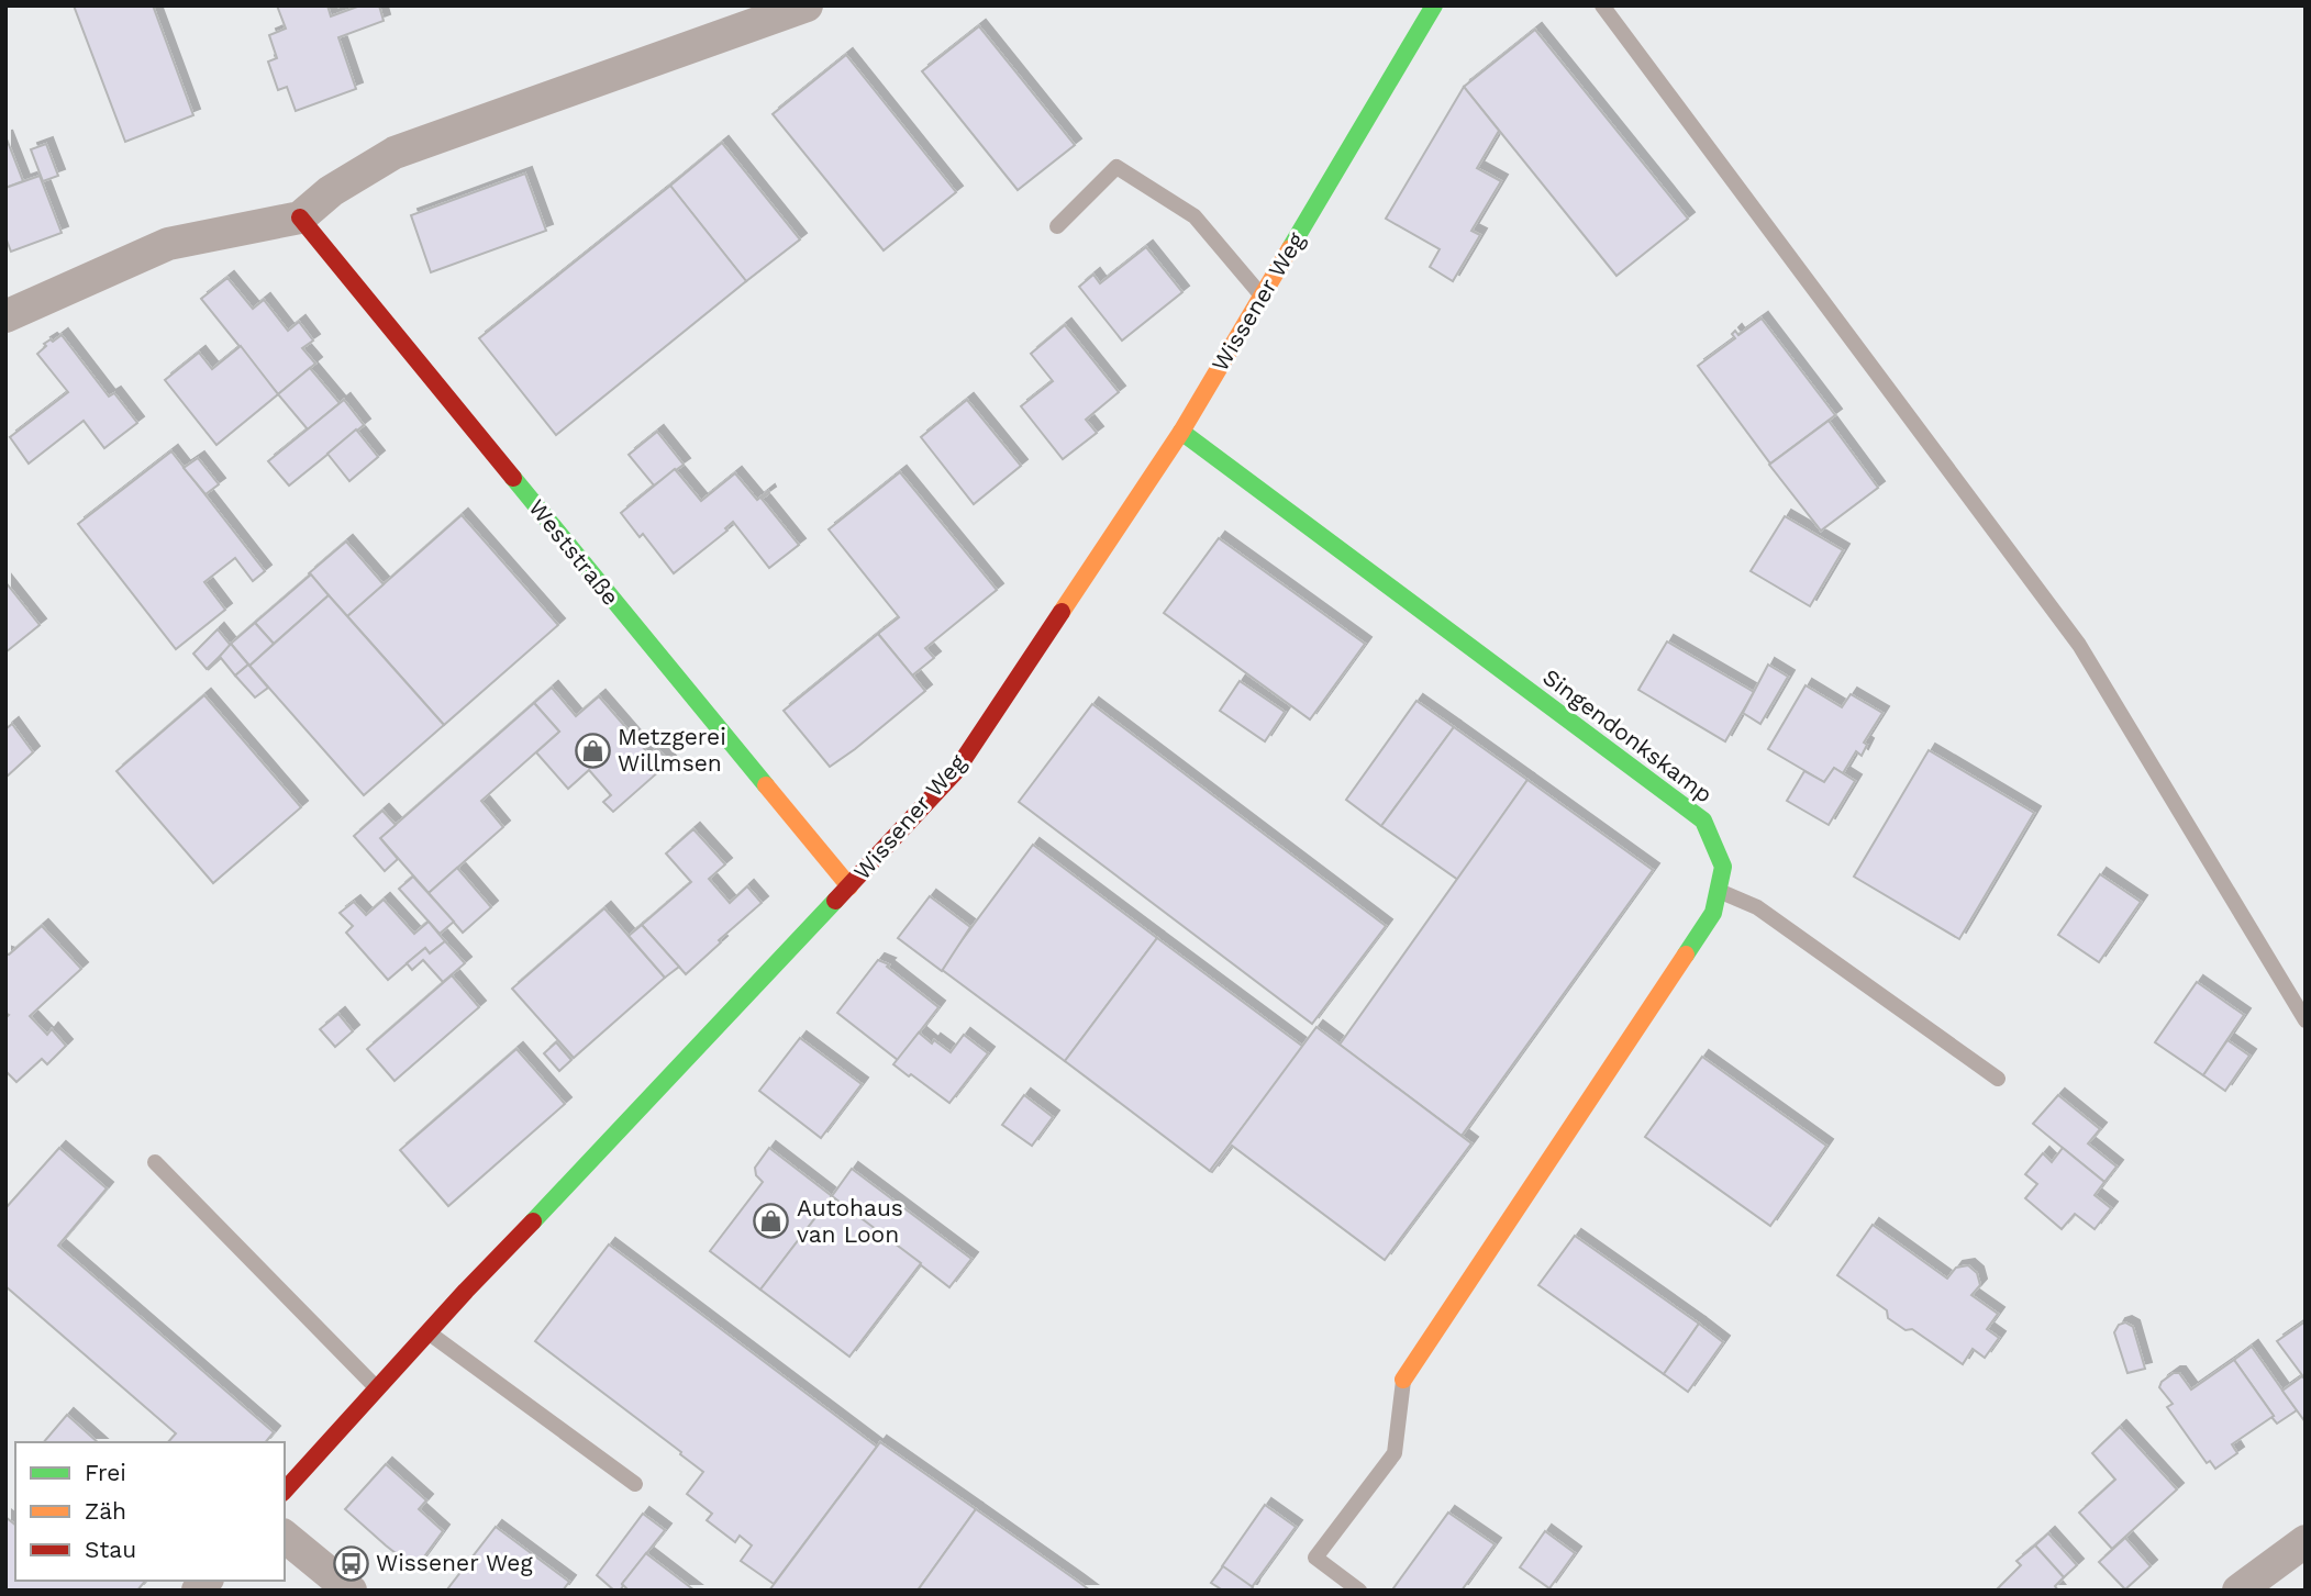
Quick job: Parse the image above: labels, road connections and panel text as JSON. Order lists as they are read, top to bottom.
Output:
{
  "streets": {
    "street": ["Wissener Weg", "Weststraße", "Singendonkskamp"]
  },
  "crossings": [
    ["Wissener Weg", "Weststraße"],
    ["Wissener Weg", "Singendonkskamp"]
  ],
  "places": {
    "shop": ["Metzgerei Willmsen", "Autohaus van Loon"],
    "bus stop": ["Wissener Weg"]
  },
  "legend": ["Frei", "Zäh", "Stau"]
}
